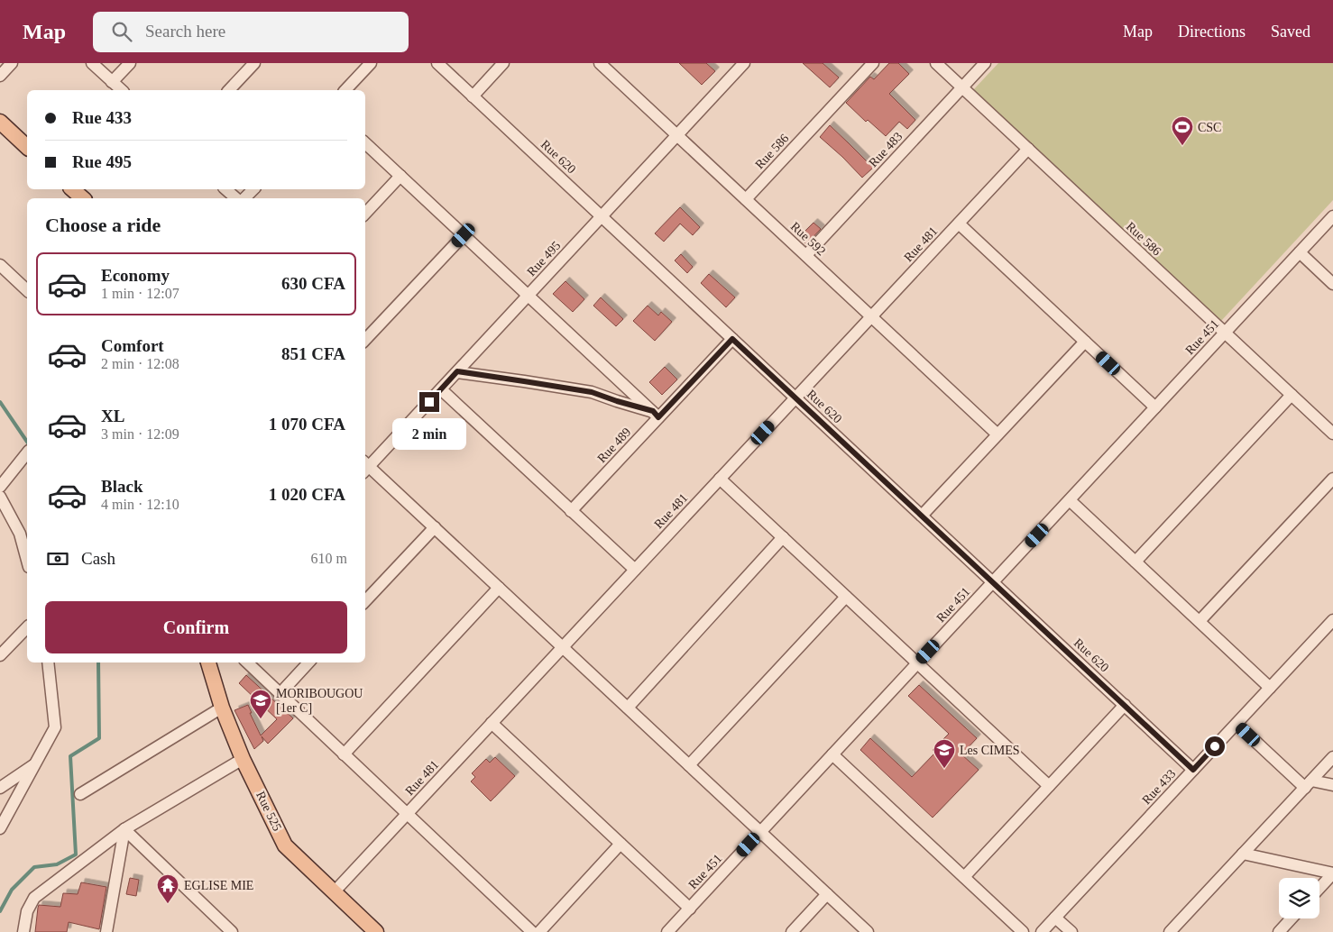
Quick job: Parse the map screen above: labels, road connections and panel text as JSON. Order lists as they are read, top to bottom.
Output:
{
  "streets": {
    "main road": ["Rue 525"],
    "street": [
      "Rue 483",
      "Rue 586",
      "Rue 620",
      "Rue 592",
      "Rue 481",
      "Rue 495",
      "Rue 451",
      "Rue 489",
      "Rue 433"
    ]
  },
  "crossings": [
    ["Rue 483", "Rue 586"],
    ["Rue 483", "Rue 592"],
    ["Rue 586", "Rue 592"],
    ["Rue 586", "Rue 481"],
    ["Rue 586", "Rue 451"],
    ["Rue 620", "Rue 481"],
    ["Rue 620", "Rue 495"],
    ["Rue 620", "Rue 451"],
    ["Rue 620", "Rue 489"],
    ["Rue 620", "Rue 433"],
    ["Rue 592", "Rue 481"],
    ["Rue 592", "Rue 495"],
    ["Rue 481", "Rue 525"]
  ],
  "places": {
    "sports": ["CSC"],
    "school or university": ["MORIBOUGOU [1er C]", "Les CIMES"],
    "temple": ["EGLISE MIE"]
  },
  "page": {
    "header": "Map",
    "search": "Search here",
    "nav": ["Map", "Directions", "Saved"],
    "banner": ["Rue 433", "Rue 495"],
    "heading": "Choose a ride",
    "list": [
      {
        "name": "Economy",
        "note": "1 min · 12:07",
        "value": "630 CFA"
      },
      {
        "name": "Comfort",
        "note": "2 min · 12:08",
        "value": "851 CFA"
      },
      {
        "name": "XL",
        "note": "3 min · 12:09",
        "value": "1 070 CFA"
      },
      {
        "name": "Black",
        "note": "4 min · 12:10",
        "value": "1 020 CFA"
      }
    ],
    "bubble": "2 min",
    "pay": ["Cash", "610 m"],
    "buttons": "Confirm"
  }
}
